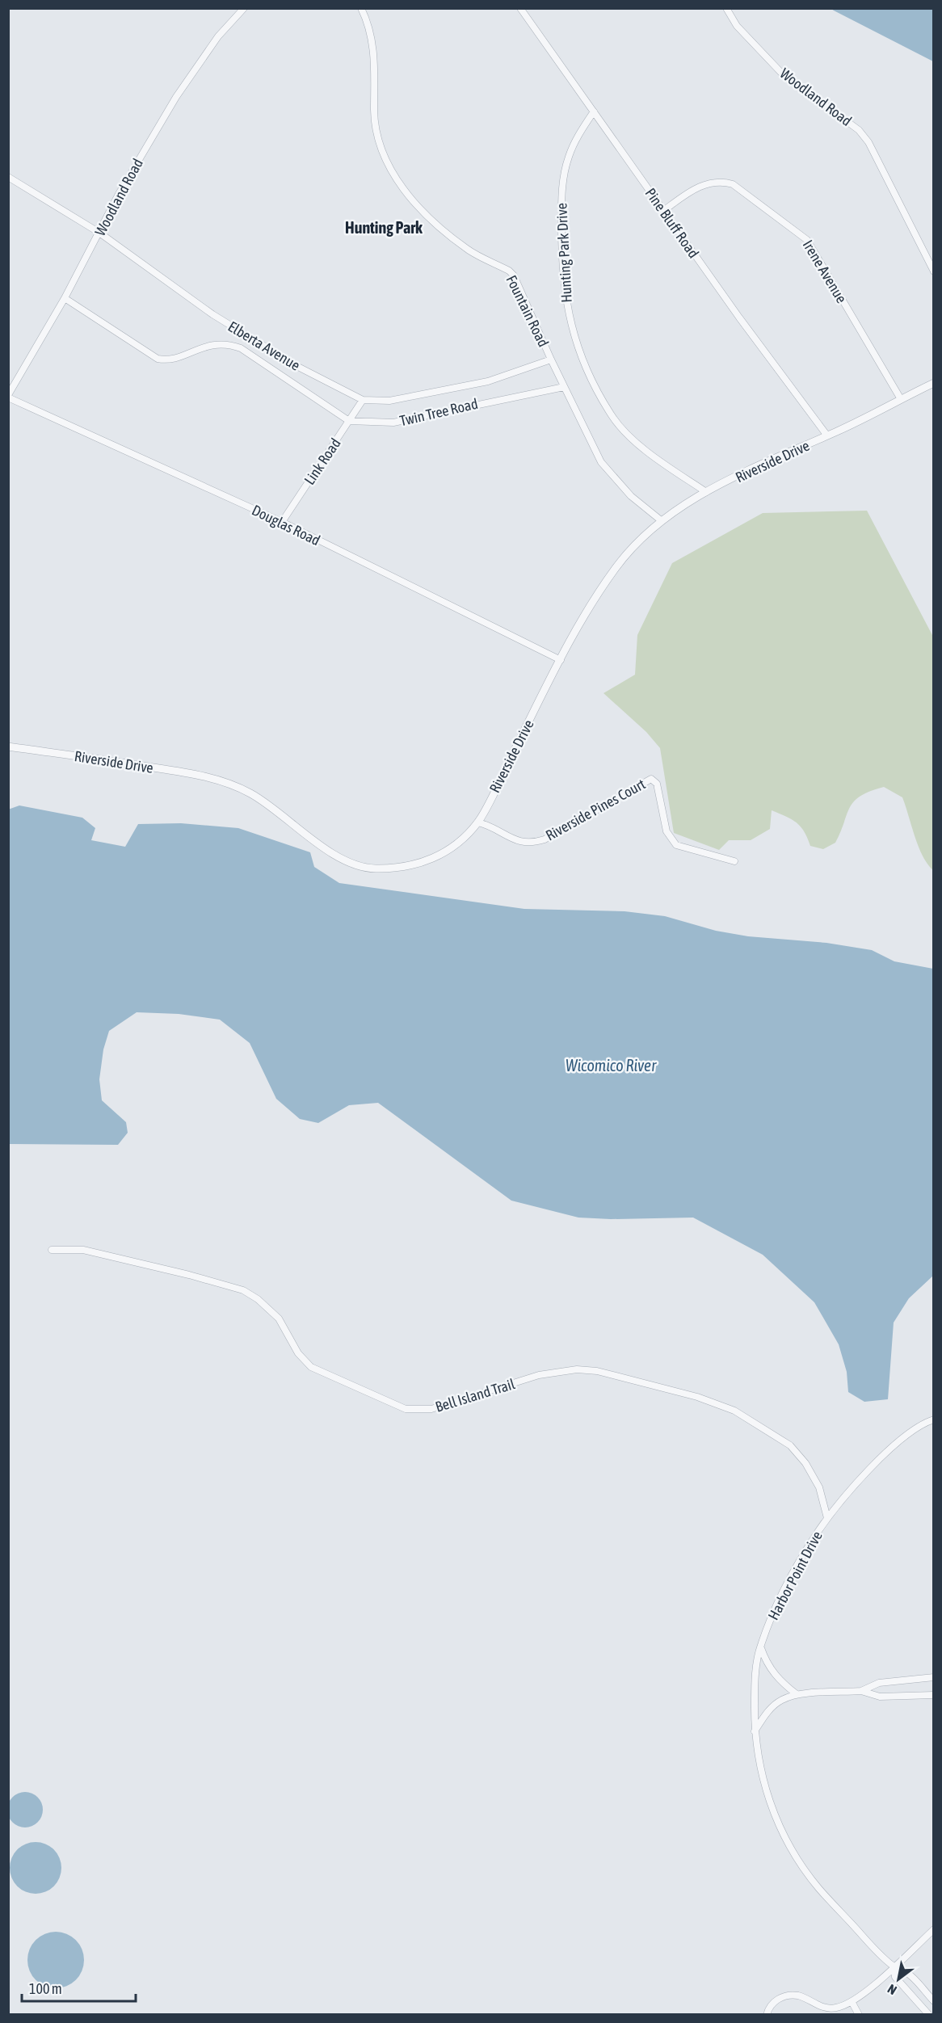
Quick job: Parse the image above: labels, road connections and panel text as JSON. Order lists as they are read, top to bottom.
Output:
{
  "streets": {
    "street": [
      "Woodland Road",
      "Pine Bluff Road",
      "Hunting Park Drive",
      "Irene Avenue",
      "Fountain Road",
      "Elberta Avenue",
      "Twin Tree Road",
      "Link Road",
      "Riverside Drive",
      "Douglas Road",
      "Riverside Pines Court",
      "Bell Island Trail",
      "Harbor Point Drive"
    ]
  },
  "crossings": [
    ["Woodland Road", "Elberta Avenue"],
    ["Woodland Road", "Douglas Road"],
    ["Pine Bluff Road", "Hunting Park Drive"],
    ["Pine Bluff Road", "Irene Avenue"],
    ["Pine Bluff Road", "Riverside Drive"],
    ["Hunting Park Drive", "Riverside Drive"],
    ["Irene Avenue", "Riverside Drive"],
    ["Fountain Road", "Elberta Avenue"],
    ["Fountain Road", "Twin Tree Road"],
    ["Fountain Road", "Riverside Drive"],
    ["Elberta Avenue", "Link Road"],
    ["Twin Tree Road", "Link Road"],
    ["Link Road", "Douglas Road"],
    ["Riverside Drive", "Douglas Road"],
    ["Riverside Drive", "Riverside Pines Court"],
    ["Bell Island Trail", "Harbor Point Drive"]
  ],
  "districts": ["Hunting Park"],
  "water": ["Wicomico River"],
  "scale_bar": "100 m",
  "north": "bottom left"
}
